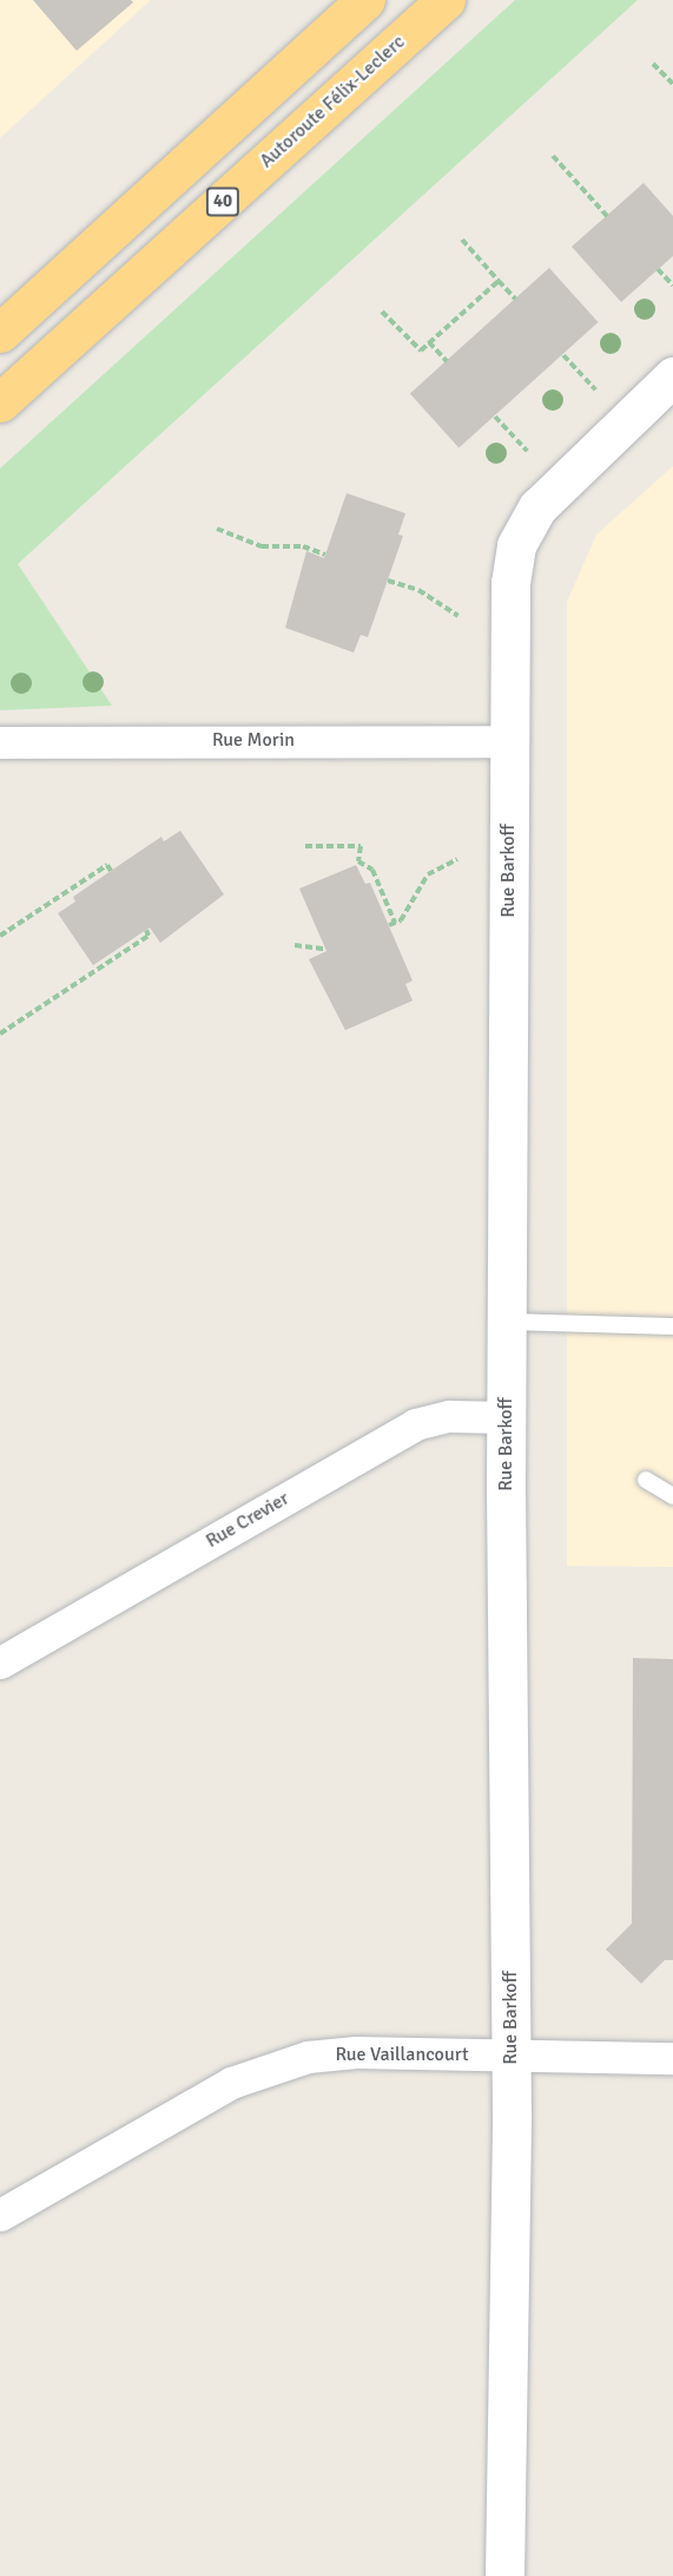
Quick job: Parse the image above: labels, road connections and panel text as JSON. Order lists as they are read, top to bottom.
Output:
{
  "streets": {
    "highway": ["Autoroute Félix-Leclerc", "40"],
    "street": [
      "Rue Morin",
      "Rue Barkoff",
      "Rue Crevier",
      "Rue Vaillancourt"
    ]
  },
  "crossings": [
    ["Rue Morin", "Rue Barkoff"],
    ["Rue Barkoff", "Rue Crevier"],
    ["Rue Barkoff", "Rue Vaillancourt"]
  ]
}
